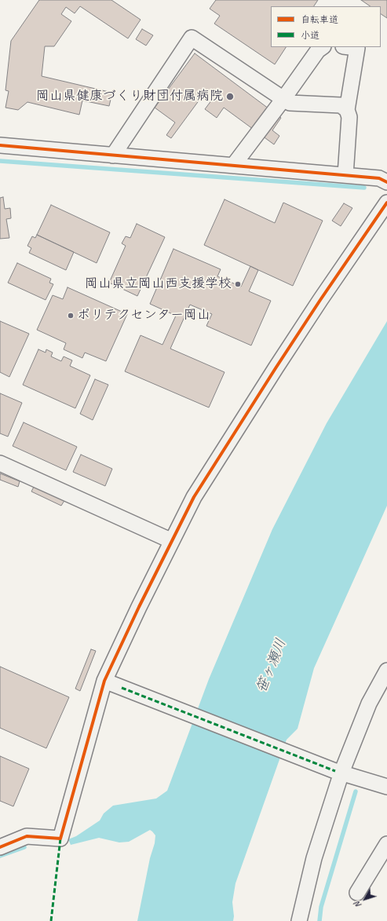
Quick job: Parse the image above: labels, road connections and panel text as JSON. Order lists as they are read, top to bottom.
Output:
{
  "water": ["笹ヶ瀬川"],
  "places": ["岡山県健康づくり財団付属病院", "岡山県立岡山西支援学校", "ポリテクセンター岡山"],
  "legend": ["自転車道", "小道"],
  "north": "bottom left"
}
